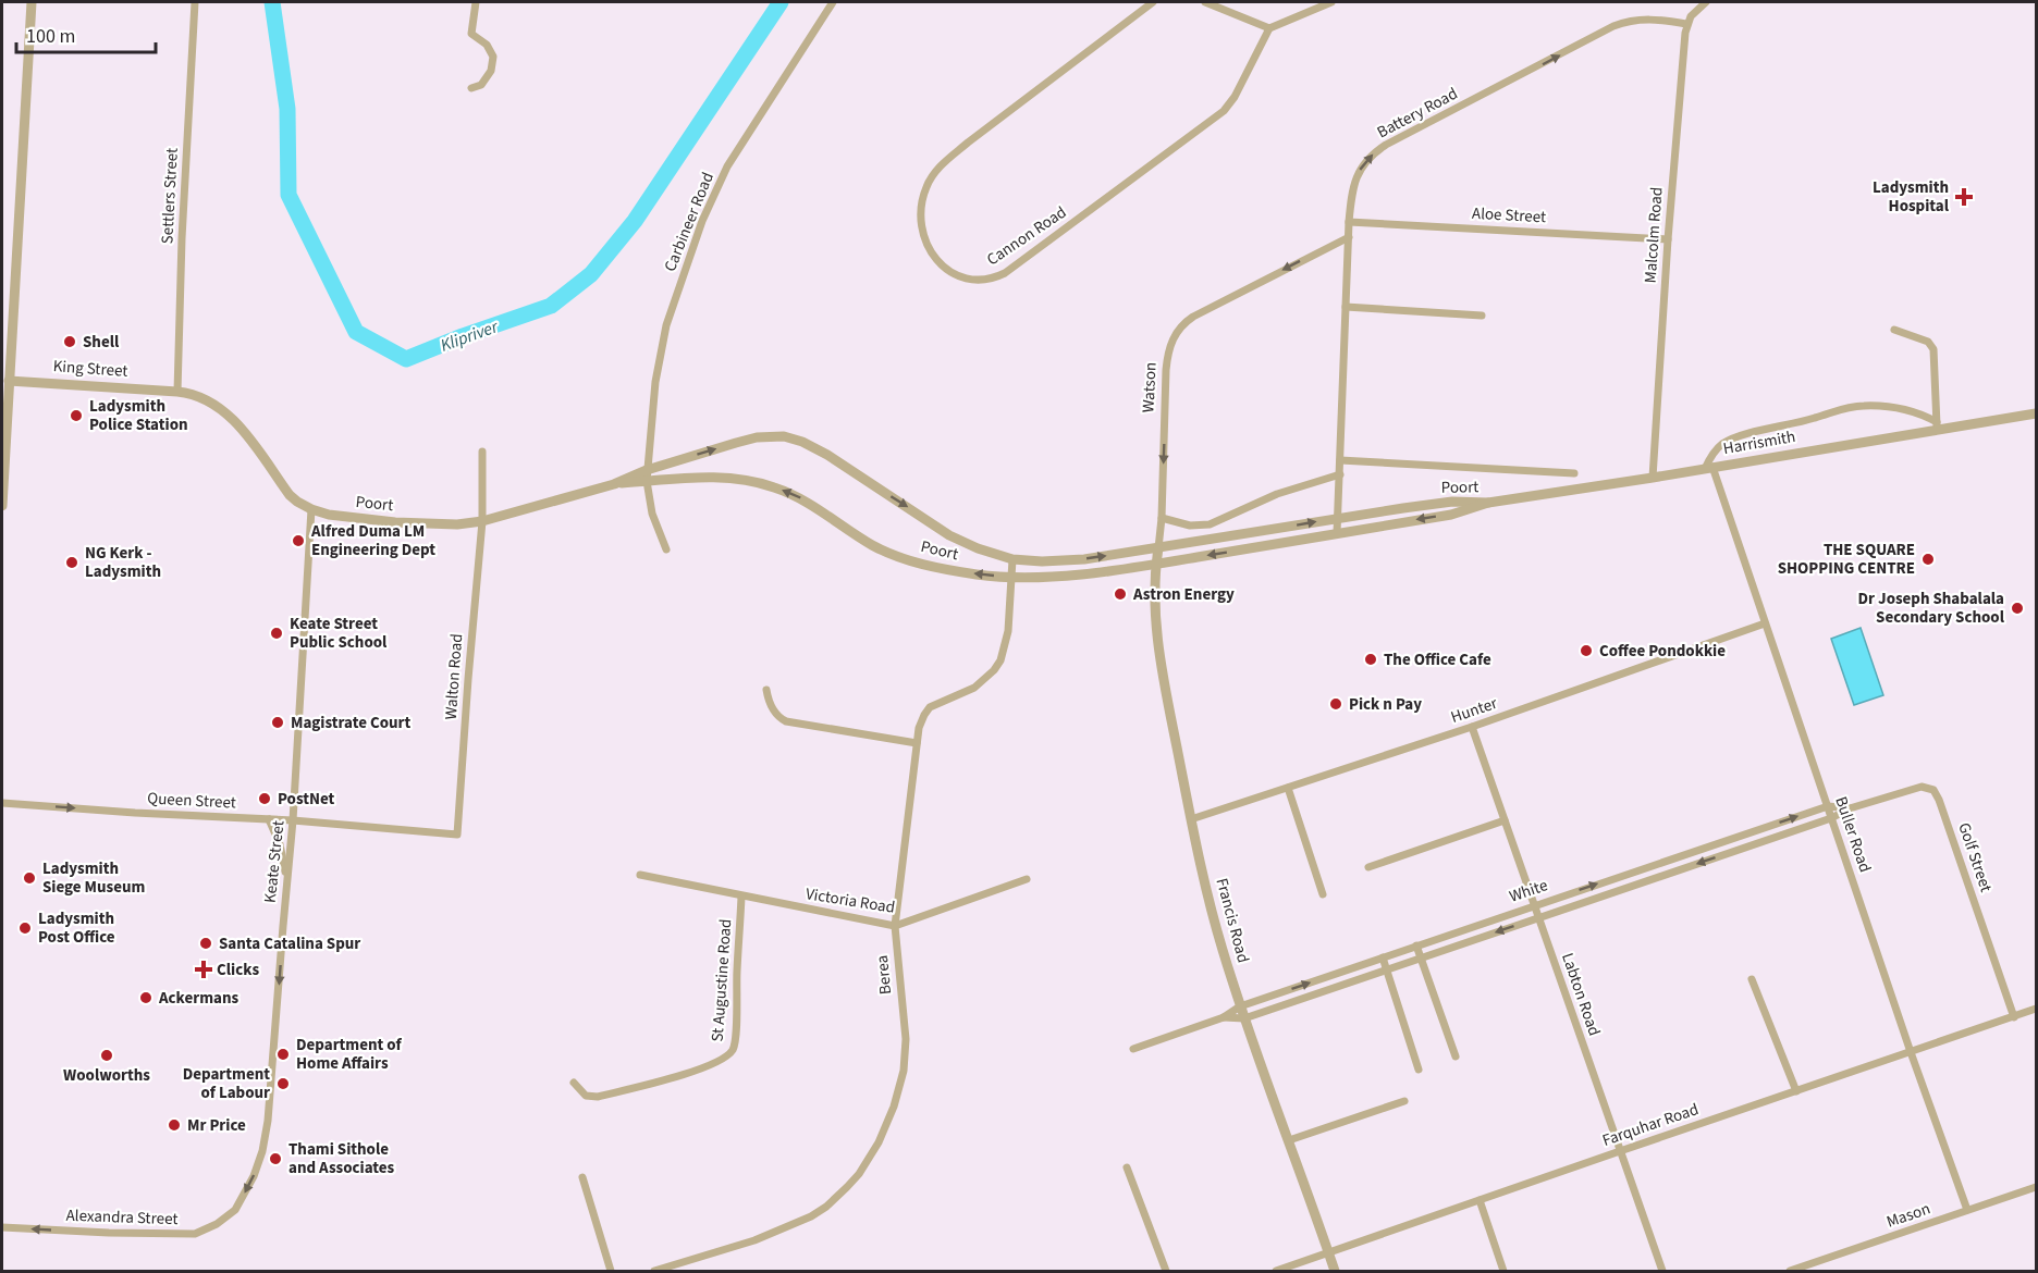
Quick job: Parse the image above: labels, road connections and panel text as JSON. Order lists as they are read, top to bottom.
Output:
{
  "streets": {
    "street": [
      "Battery Road",
      "Settlers Street",
      "Aloe Street",
      "Carbineer Road",
      "Malcolm Road",
      "Cannon Road",
      "King Street",
      "Watson",
      "Harrismith",
      "Poort",
      "Walton Road",
      "Hunter",
      "Queen Street",
      "Buller Road",
      "Golf Street",
      "Keate Street",
      "White",
      "Victoria Road",
      "Francis Road",
      "Berea",
      "St Augustine Road",
      "Labton Road",
      "Farquhar Road",
      "Mason",
      "Alexandra Street"
    ]
  },
  "crossings": [
    ["Battery Road", "Aloe Street"],
    ["Battery Road", "Malcolm Road"],
    ["Battery Road", "Watson"],
    ["Battery Road", "Poort"],
    ["Settlers Street", "King Street"],
    ["Settlers Street", "Poort"],
    ["Aloe Street", "Malcolm Road"],
    ["Carbineer Road", "Poort"],
    ["Malcolm Road", "Harrismith"],
    ["King Street", "Poort"],
    ["Watson", "Poort"],
    ["Watson", "Francis Road"],
    ["Harrismith", "Poort"],
    ["Harrismith", "Buller Road"],
    ["Poort", "Walton Road"],
    ["Poort", "Keate Street"],
    ["Poort", "Francis Road"],
    ["Poort", "Berea"],
    ["Walton Road", "Queen Street"],
    ["Hunter", "Buller Road"],
    ["Hunter", "Francis Road"],
    ["Hunter", "Labton Road"],
    ["Queen Street", "Keate Street"],
    ["Buller Road", "Golf Street"],
    ["Buller Road", "White"],
    ["Buller Road", "Farquhar Road"],
    ["Buller Road", "Mason"],
    ["Golf Street", "White"],
    ["Golf Street", "Farquhar Road"],
    ["Keate Street", "Alexandra Street"],
    ["White", "Francis Road"],
    ["White", "Labton Road"],
    ["Victoria Road", "Berea"],
    ["Victoria Road", "St Augustine Road"],
    ["Francis Road", "Farquhar Road"],
    ["Labton Road", "Farquhar Road"]
  ],
  "one_way": [
    "Battery Road",
    "Watson",
    "Queen Street",
    "Keate Street",
    "Alexandra Street"
  ],
  "water": ["Klipriver"],
  "places": {
    "health": ["Ladysmith Hospital", "Clicks"],
    "other": [
      "Shell",
      "Ladysmith Police Station",
      "Alfred Duma LM Engineering Dept",
      "THE SQUARE SHOPPING CENTRE",
      "NG Kerk - Ladysmith",
      "Astron Energy",
      "Dr Joseph Shabalala Secondary School",
      "Keate Street Public School",
      "Coffee Pondokkie",
      "The Office Cafe",
      "Pick n Pay",
      "Magistrate Court",
      "PostNet",
      "Ladysmith Siege Museum",
      "Ladysmith Post Office",
      "Santa Catalina Spur",
      "Ackermans",
      "Department of Home Affairs",
      "Woolworths",
      "Department of Labour",
      "Mr Price",
      "Thami Sithole and Associates"
    ]
  },
  "scale_bar": "100 m"
}
